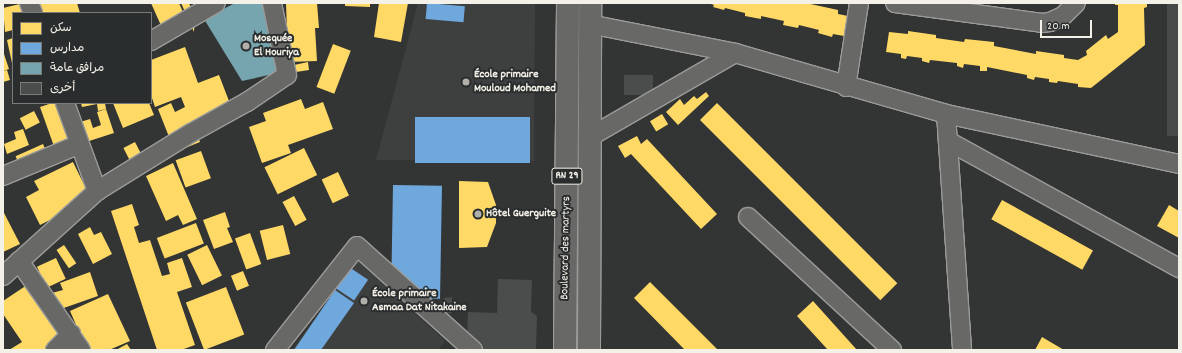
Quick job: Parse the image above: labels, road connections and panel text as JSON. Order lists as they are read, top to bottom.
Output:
{
  "streets": {
    "highway": ["RN 29", "Boulevard des martyrs"]
  },
  "places": [
    "Mosquée El Houriya",
    "École primaire Mouloud Mohamed",
    "Hôtel Guerguite",
    "École primaire Asmaa Dat Nitakaine"
  ],
  "legend": [
    "سكن",
    "مدارس",
    "مرافق عامة",
    "أخرى"
  ],
  "scale_bar": "20 m"
}
